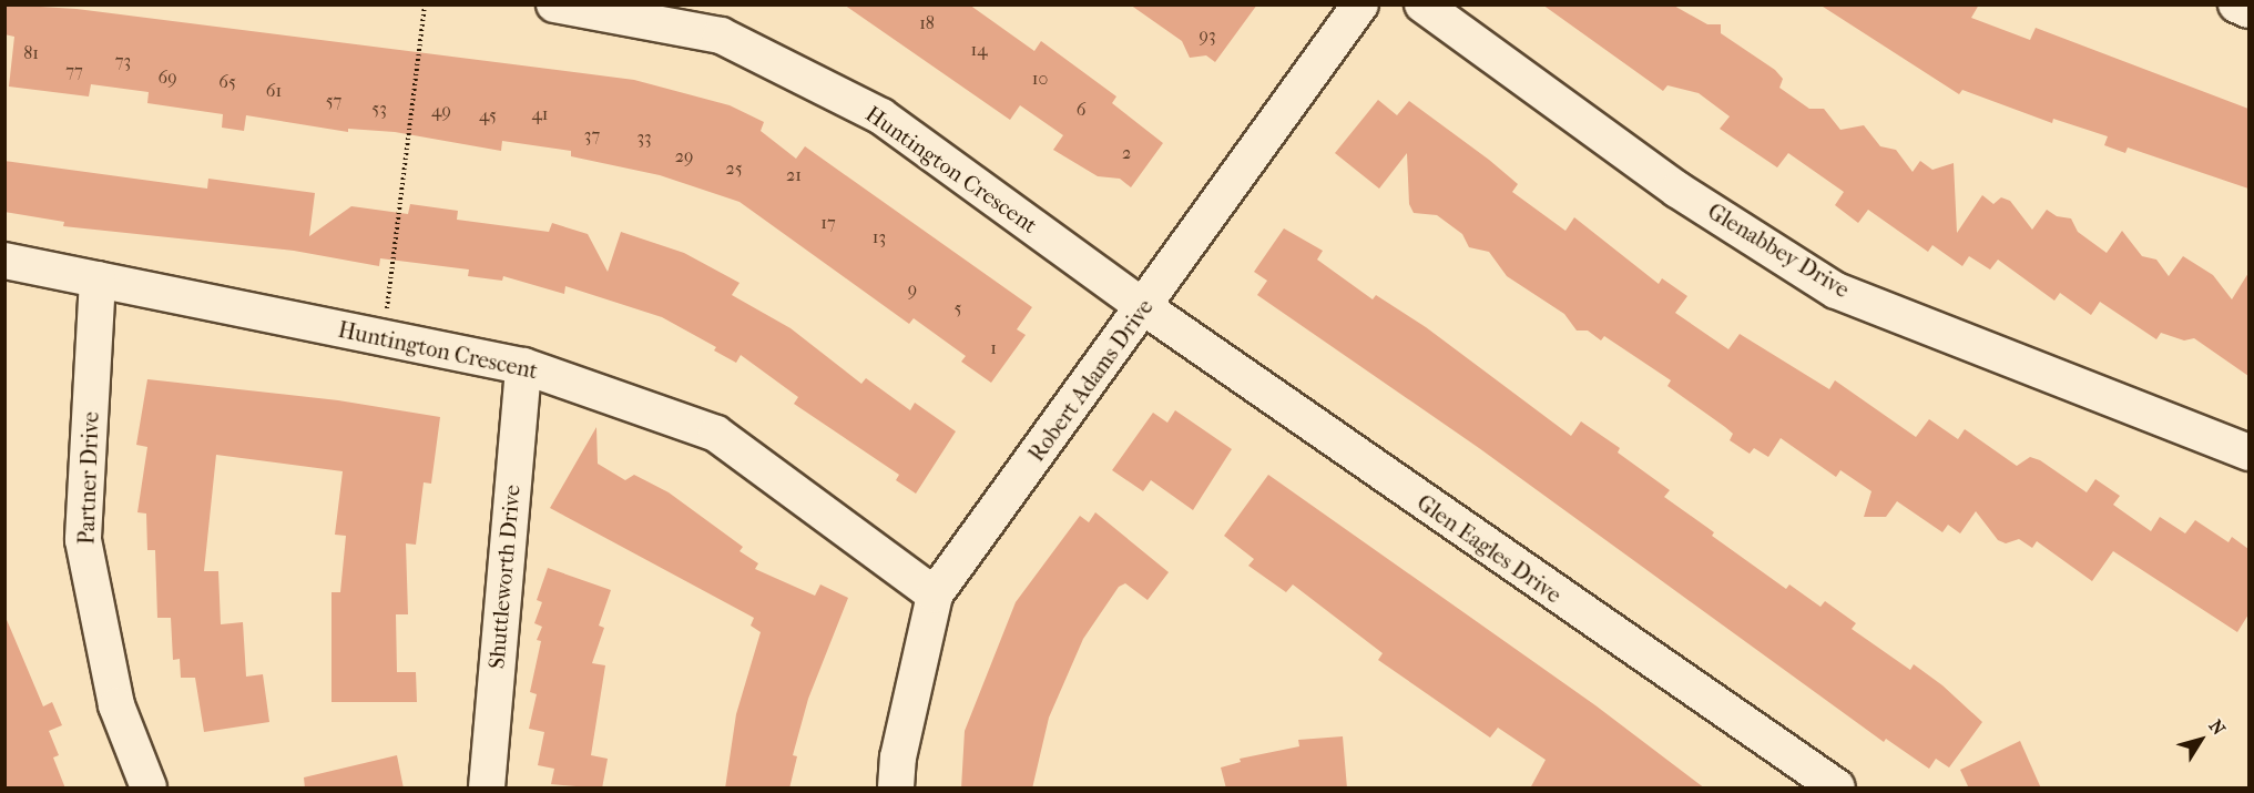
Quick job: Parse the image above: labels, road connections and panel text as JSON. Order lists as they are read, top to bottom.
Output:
{
  "streets": {
    "street": [
      "Huntington Crescent",
      "Glenabbey Drive",
      "Robert Adams Drive",
      "Partner Drive",
      "Glen Eagles Drive",
      "Shuttleworth Drive"
    ]
  },
  "crossings": [
    ["Huntington Crescent", "Robert Adams Drive"],
    ["Huntington Crescent", "Partner Drive"],
    ["Huntington Crescent", "Glen Eagles Drive"],
    ["Huntington Crescent", "Shuttleworth Drive"],
    ["Robert Adams Drive", "Glen Eagles Drive"]
  ],
  "house_numbers": [
    "18",
    "93",
    "14",
    "81",
    "73",
    "77",
    "69",
    "10",
    "65",
    "61",
    "57",
    "53",
    "6",
    "49",
    "41",
    "45",
    "37",
    "33",
    "2",
    "29",
    "25",
    "21",
    "17",
    "13",
    "9",
    "5",
    "1"
  ],
  "north": "top right"
}
